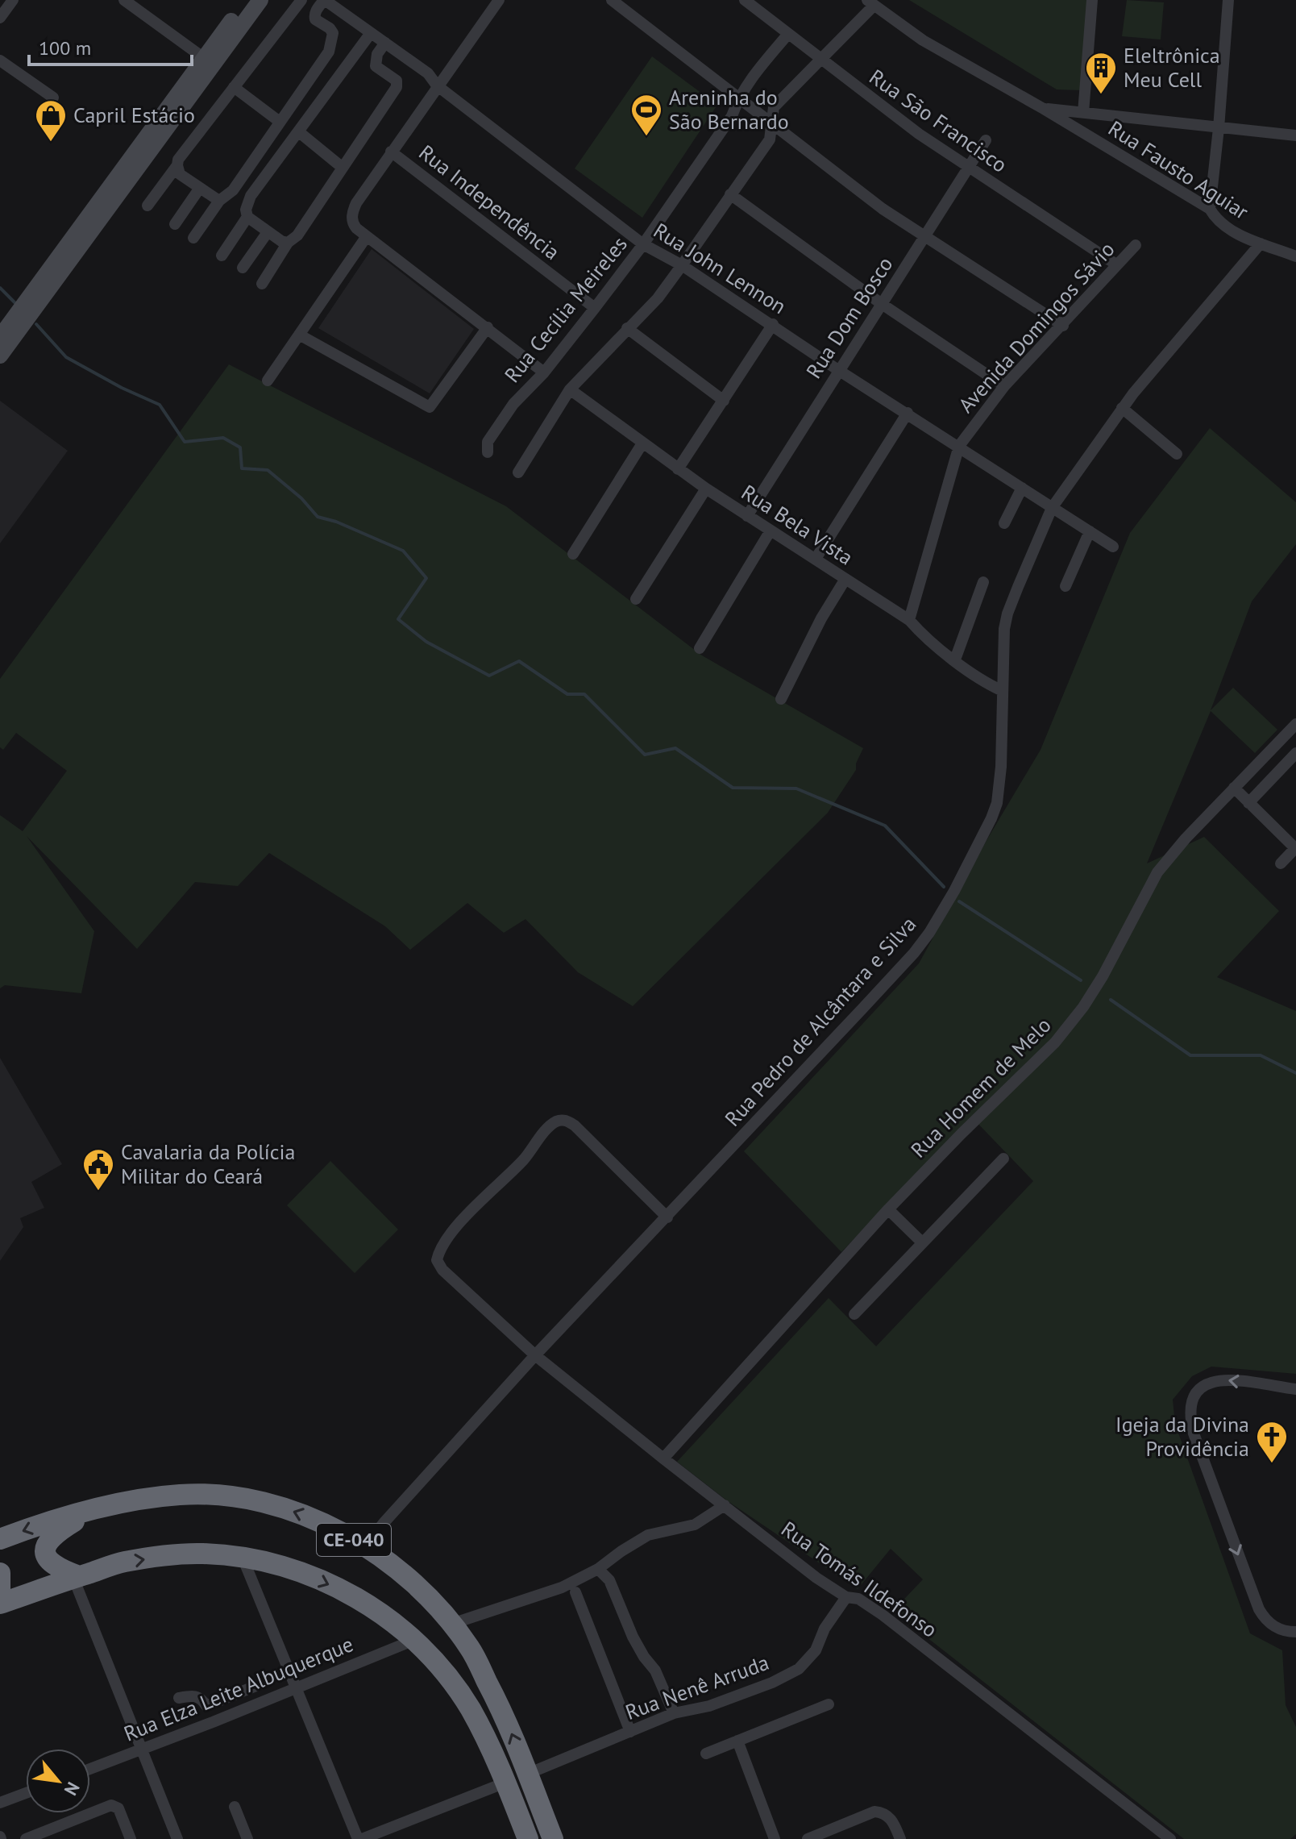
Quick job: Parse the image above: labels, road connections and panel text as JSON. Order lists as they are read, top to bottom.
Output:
{
  "streets": {
    "highway": ["CE-040"],
    "street": [
      "Rua São Francisco",
      "Rua Fausto Aguiar",
      "Rua Independência",
      "Rua John Lennon",
      "Rua Cecília Meireles",
      "Rua Dom Bosco",
      "Avenida Domingos Sávio",
      "Rua Bela Vista",
      "Rua Pedro de Alcântara e Silva",
      "Rua Homem de Melo",
      "Rua Tomás Ildefonso",
      "Rua Nenê Arruda",
      "Rua Elza Leite Albuquerque"
    ]
  },
  "crossings": [
    ["Rua São Francisco", "Rua Cecília Meireles"],
    ["Rua São Francisco", "Rua Dom Bosco"],
    ["Rua São Francisco", "Avenida Domingos Sávio"],
    ["Rua Fausto Aguiar", "Rua Pedro de Alcântara e Silva"],
    ["Rua Independência", "Rua Cecília Meireles"],
    ["Rua John Lennon", "Rua Cecília Meireles"],
    ["Rua John Lennon", "Rua Dom Bosco"],
    ["Rua John Lennon", "Avenida Domingos Sávio"],
    ["Rua John Lennon", "Rua Pedro de Alcântara e Silva"],
    ["Rua Dom Bosco", "Rua Bela Vista"],
    ["Avenida Domingos Sávio", "Rua Bela Vista"],
    ["Rua Bela Vista", "Rua Pedro de Alcântara e Silva"],
    ["Rua Pedro de Alcântara e Silva", "CE-040"],
    ["Rua Pedro de Alcântara e Silva", "Rua Tomás Ildefonso"],
    ["Rua Homem de Melo", "Rua Tomás Ildefonso"],
    ["CE-040", "Rua Nenê Arruda"],
    ["CE-040", "Rua Elza Leite Albuquerque"],
    ["Rua Tomás Ildefonso", "Rua Nenê Arruda"]
  ],
  "places": {
    "building": ["Eleltrônica Meu Cell"],
    "sports": ["Areninha do São Bernardo"],
    "shop": ["Capril Estácio"],
    "public building": ["Cavalaria da Polícia Militar do Ceará"],
    "church": ["Igeja da Divina Providência"]
  },
  "scale_bar": "100 m",
  "north": "bottom right"
}
